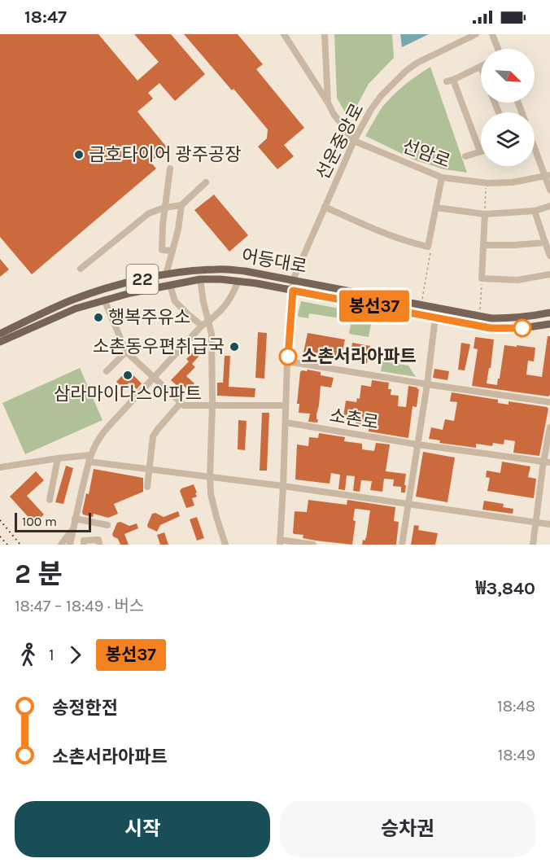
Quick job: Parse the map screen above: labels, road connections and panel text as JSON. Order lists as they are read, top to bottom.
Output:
{
  "streets": {
    "main road": ["어등대로", "22"],
    "street": ["선운중앙로", "선암로", "소촌로"]
  },
  "crossings": [
    ["선운중앙로", "선암로"],
    ["선운중앙로", "어등대로"]
  ],
  "places": [
    "금호타이어 광주공장",
    "행복주유소",
    "소촌동우편취급국",
    "소촌서라아파트",
    "삼라마이다스아파트"
  ],
  "lines": ["bus line 봉선37"],
  "scale_bar": "100 m",
  "north": "bottom right",
  "page": {
    "status": "18:47",
    "on_map": "봉선37",
    "scale": "100 m",
    "heading": ["2 분", "18:47 – 18:49 · 버스", "₩3,840"],
    "legs": ["1", "봉선37"],
    "list": [
      {
        "name": "송정한전",
        "value": "18:48"
      },
      {
        "name": "소촌서라아파트",
        "value": "18:49"
      }
    ],
    "buttons": ["시작", "승차권"]
  }
}
